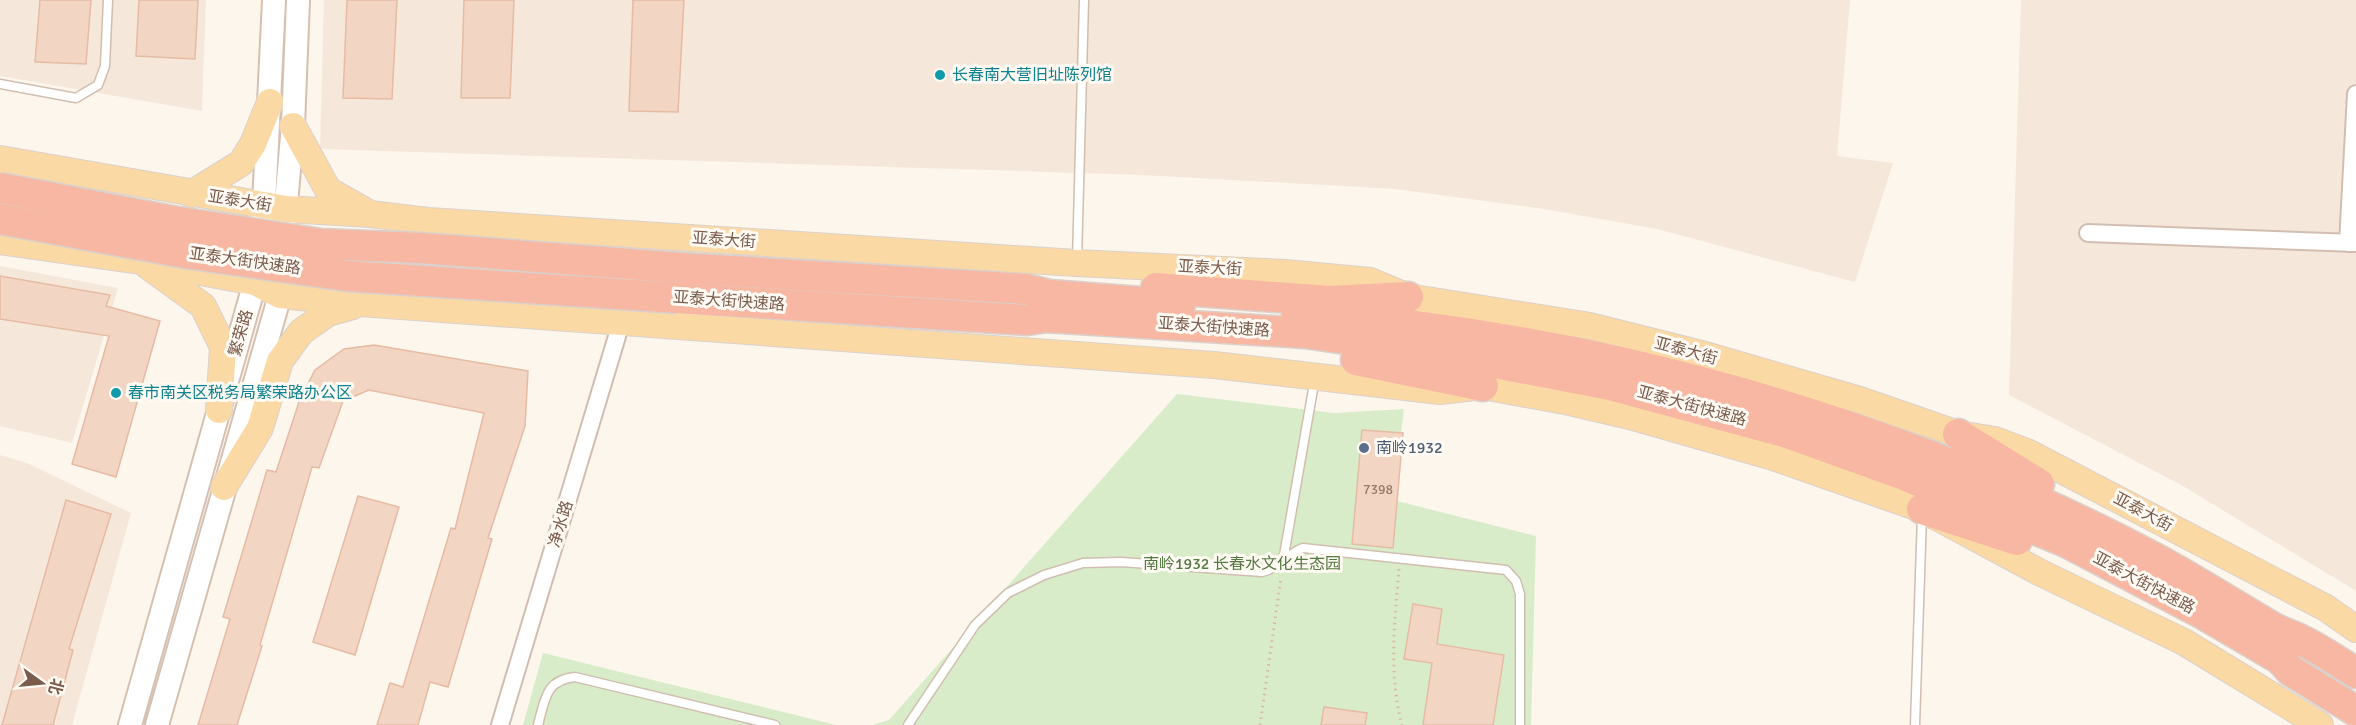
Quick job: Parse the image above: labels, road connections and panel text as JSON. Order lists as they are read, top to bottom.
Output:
{
  "streets": {
    "highway": ["亚泰大街快速路"],
    "main road": ["亚泰大街", "繁荣路"],
    "street": ["净水路"]
  },
  "crossings": [
    ["亚泰大街", "繁荣路"]
  ],
  "parks": ["南岭1932 长春水文化生态园"],
  "places": ["长春南大营旧址陈列馆", "春市南关区税务局繁荣路办公区", "南岭1932"],
  "house_numbers": ["7398"],
  "north": "right"
}
